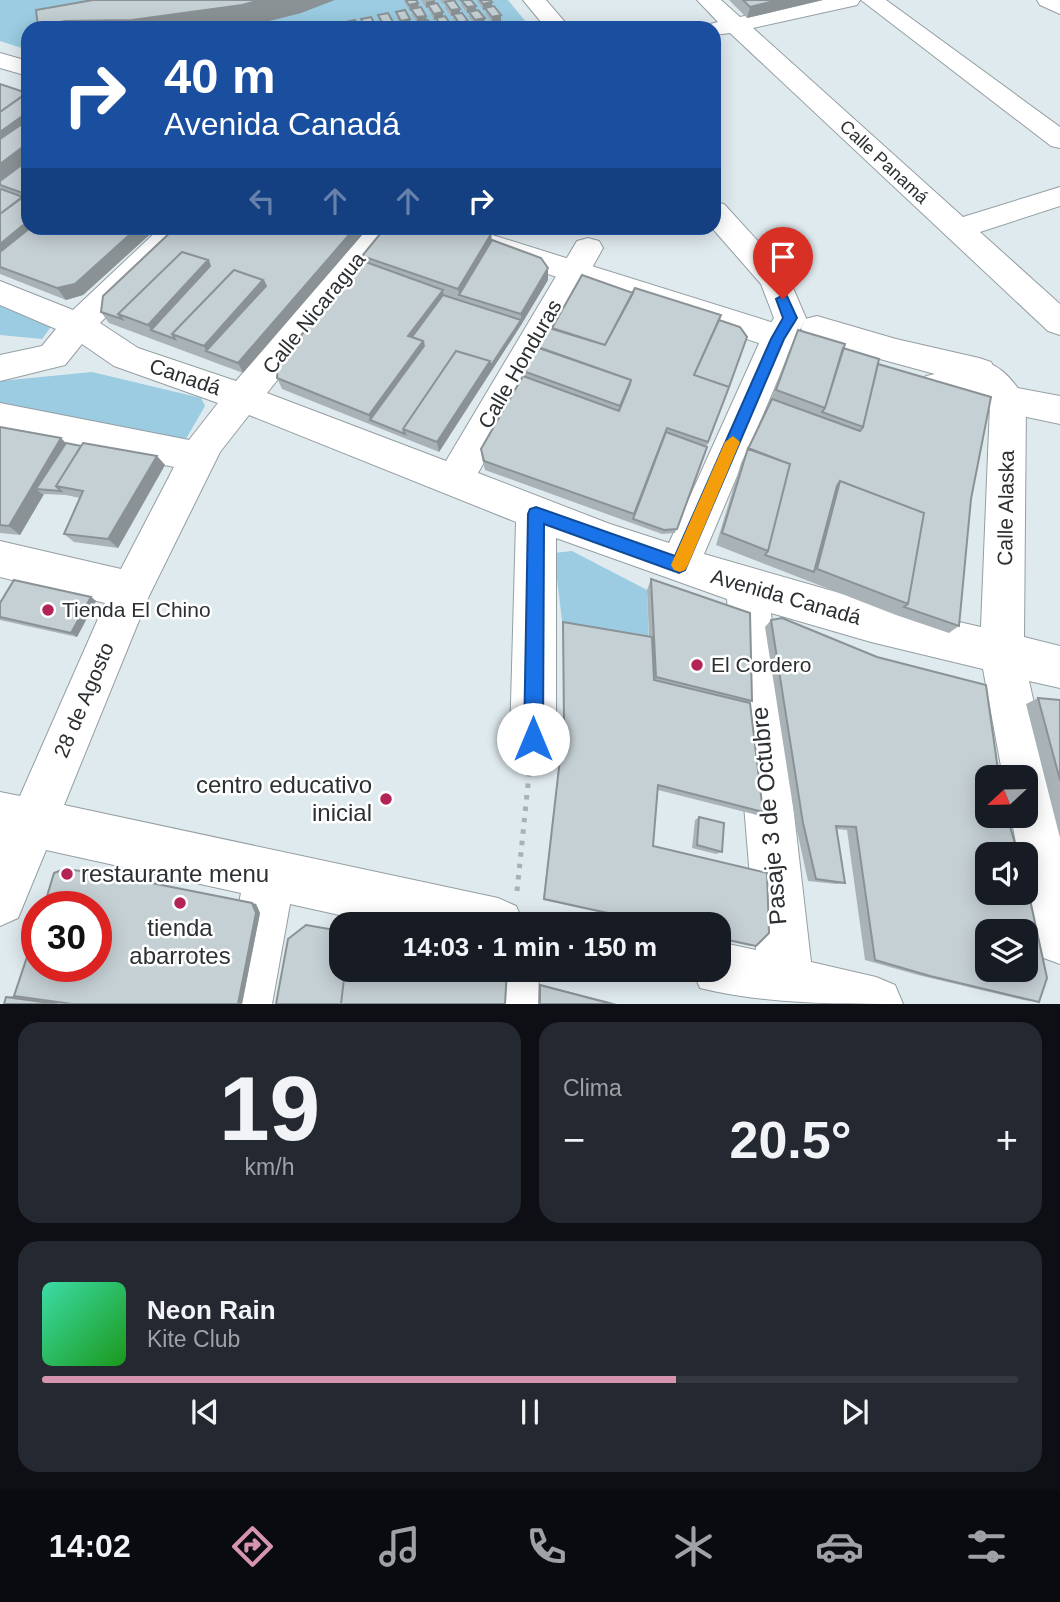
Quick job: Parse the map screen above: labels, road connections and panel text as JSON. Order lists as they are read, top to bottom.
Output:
{
  "streets": {
    "street": [
      "Calle Panamá",
      "Calle Nicaragua",
      "Calle Honduras",
      "Canadá",
      "Calle Alaska",
      "Avenida Canadá",
      "28 de Agosto",
      "Pasaje 3 de Octubre"
    ]
  },
  "crossings": [
    ["Calle Nicaragua", "Canadá"],
    ["Calle Nicaragua", "Avenida Canadá"],
    ["Calle Nicaragua", "28 de Agosto"],
    ["Calle Honduras", "Avenida Canadá"],
    ["Canadá", "Avenida Canadá"],
    ["Canadá", "28 de Agosto"],
    ["Calle Alaska", "Avenida Canadá"],
    ["Avenida Canadá", "28 de Agosto"],
    ["Avenida Canadá", "Pasaje 3 de Octubre"]
  ],
  "places": [
    "Tienda El Chino",
    "El Cordero",
    "centro educativo inicial",
    "restaurante menu",
    "tienda abarrotes"
  ],
  "north": "left",
  "page": {
    "turn": ["40 m", "Avenida Canadá"],
    "limit": "30",
    "trip": "14:03 · 1 min · 150 m",
    "tile": [
      ["19", "km/h"],
      "Clima"
    ],
    "heat": ["−", "20.5°", "+"],
    "song": ["Neon Rain", "Kite Club"],
    "tabs": "14:02"
  }
}
